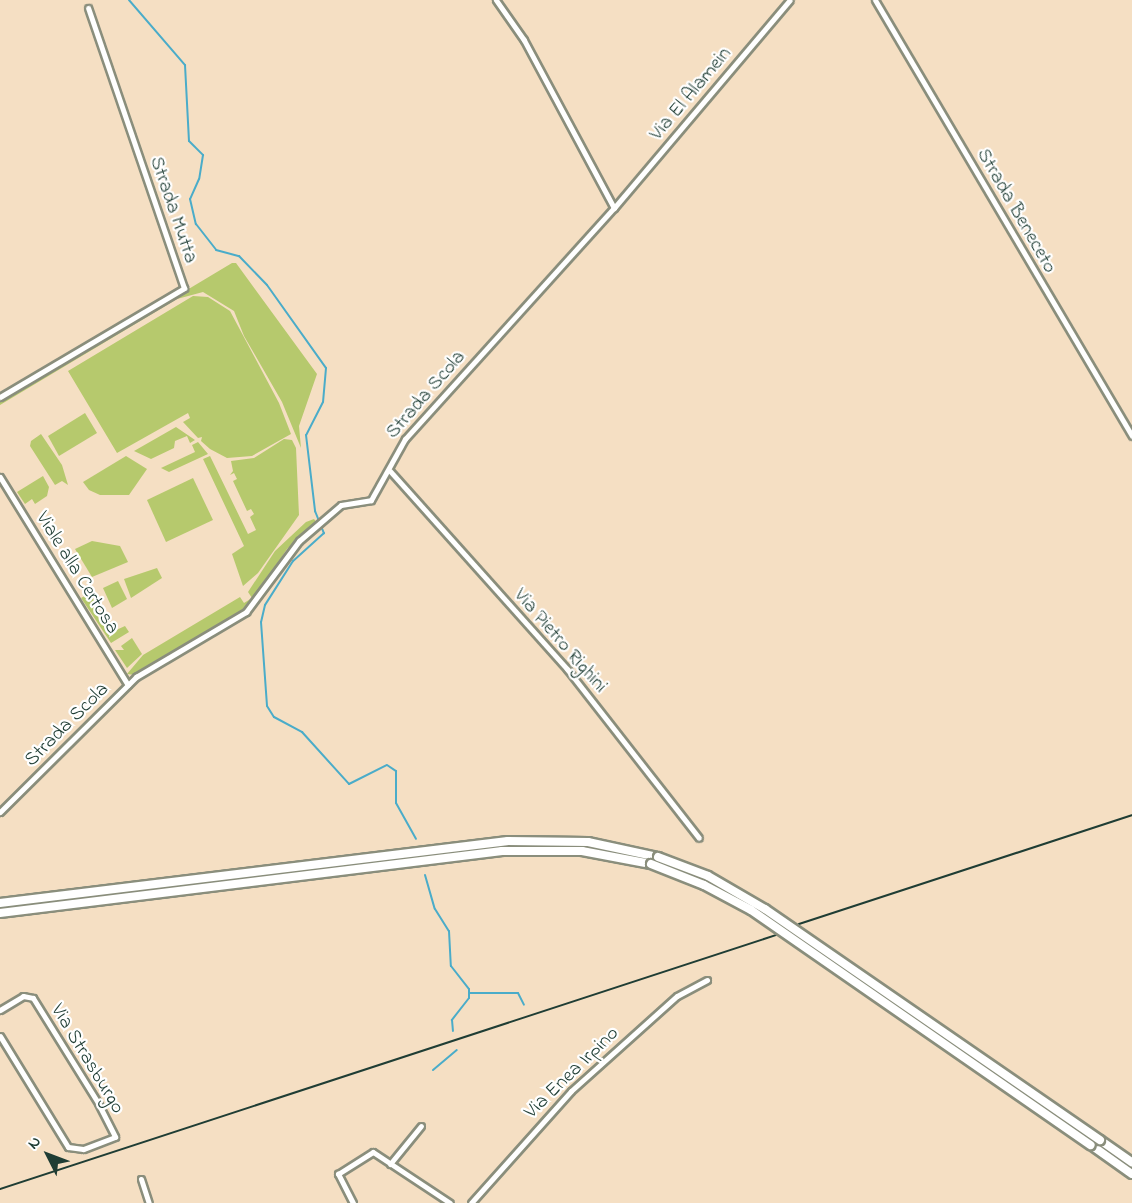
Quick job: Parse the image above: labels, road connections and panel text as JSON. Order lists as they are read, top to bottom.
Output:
{
  "streets": {
    "street": [
      "Via El Alamein",
      "Strada Mutta",
      "Strada Beneceto",
      "Strada Scola",
      "Viale alla Certosa",
      "Via Pietro Righini",
      "Via Strasburgo",
      "Via Enea Irpino"
    ]
  },
  "crossings": [
    ["Via El Alamein", "Strada Scola"],
    ["Strada Scola", "Viale alla Certosa"],
    ["Strada Scola", "Via Pietro Righini"]
  ],
  "north": "top left"
}
